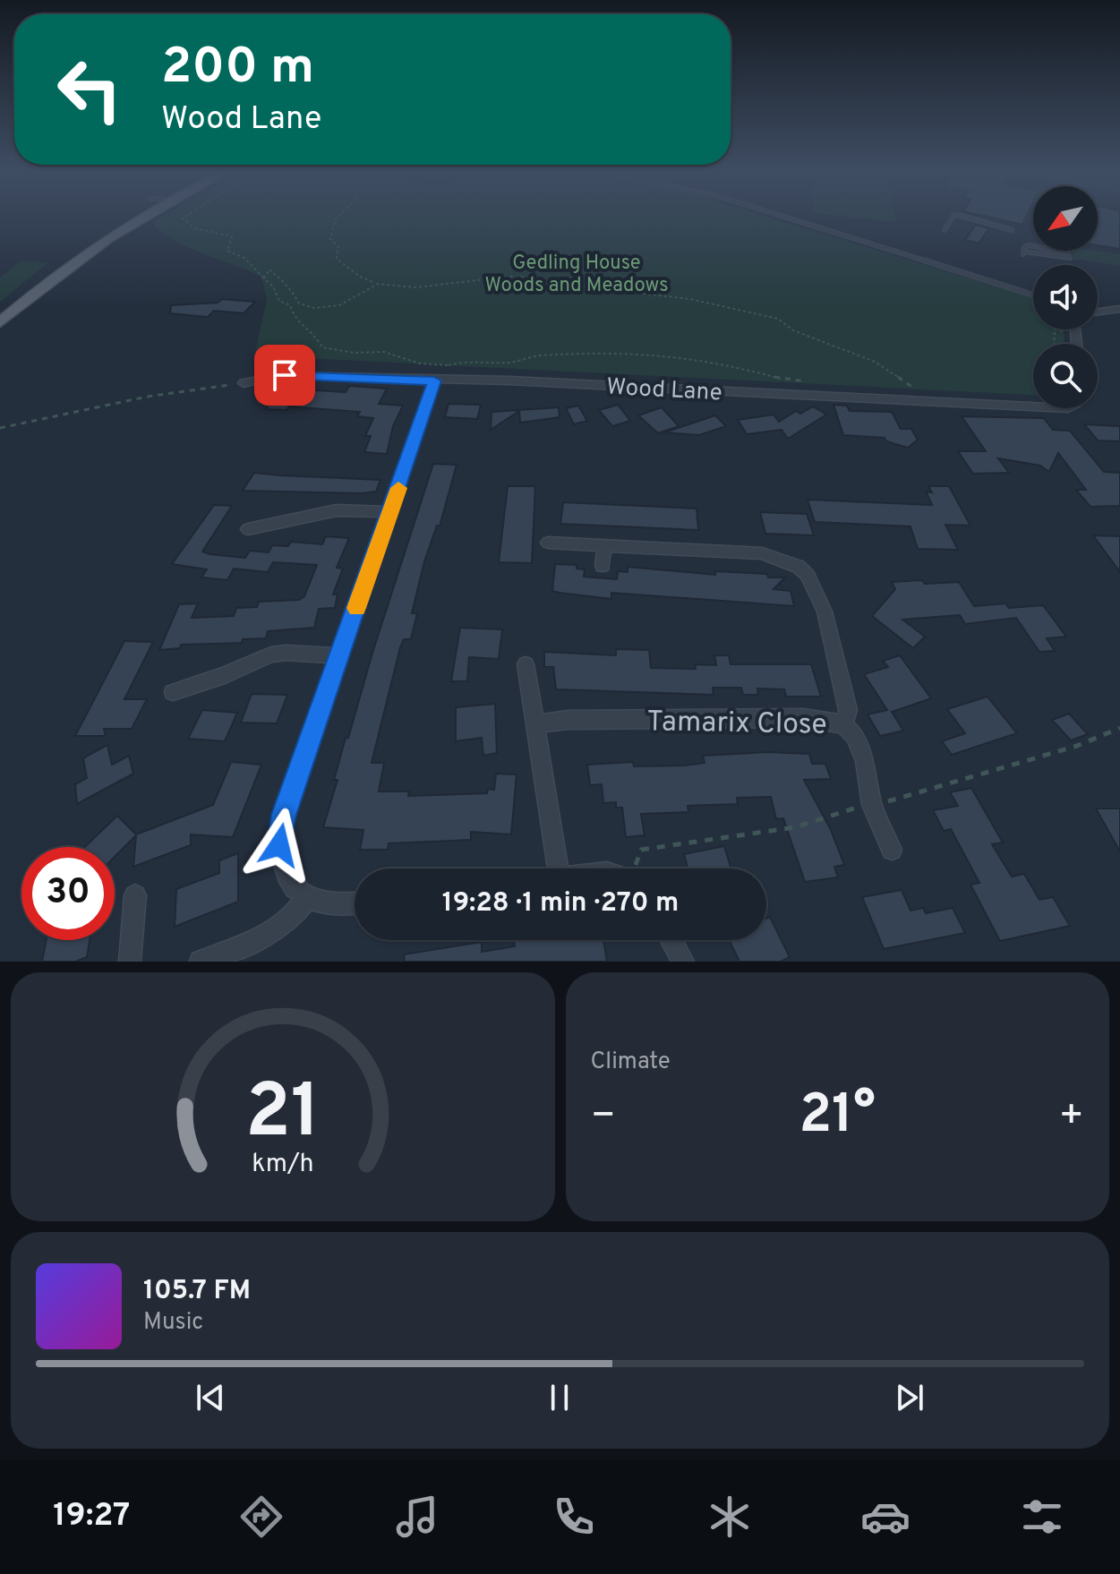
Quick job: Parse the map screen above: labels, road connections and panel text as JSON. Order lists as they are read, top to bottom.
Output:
{
  "streets": {
    "street": ["Wood Lane", "Tamarix Close"]
  },
  "parks": ["Gedling House Woods and Meadows"],
  "north": "bottom left",
  "page": {
    "turn": ["200 m", "Wood Lane"],
    "limit": "30",
    "trip": "19:28 · 1 min · 270 m",
    "tile": "Climate",
    "heat": ["−", "21°", "+"],
    "song": ["105.7 FM", "Music"],
    "tabs": "19:27",
    "gauge": ["21", "km/h"]
  }
}
